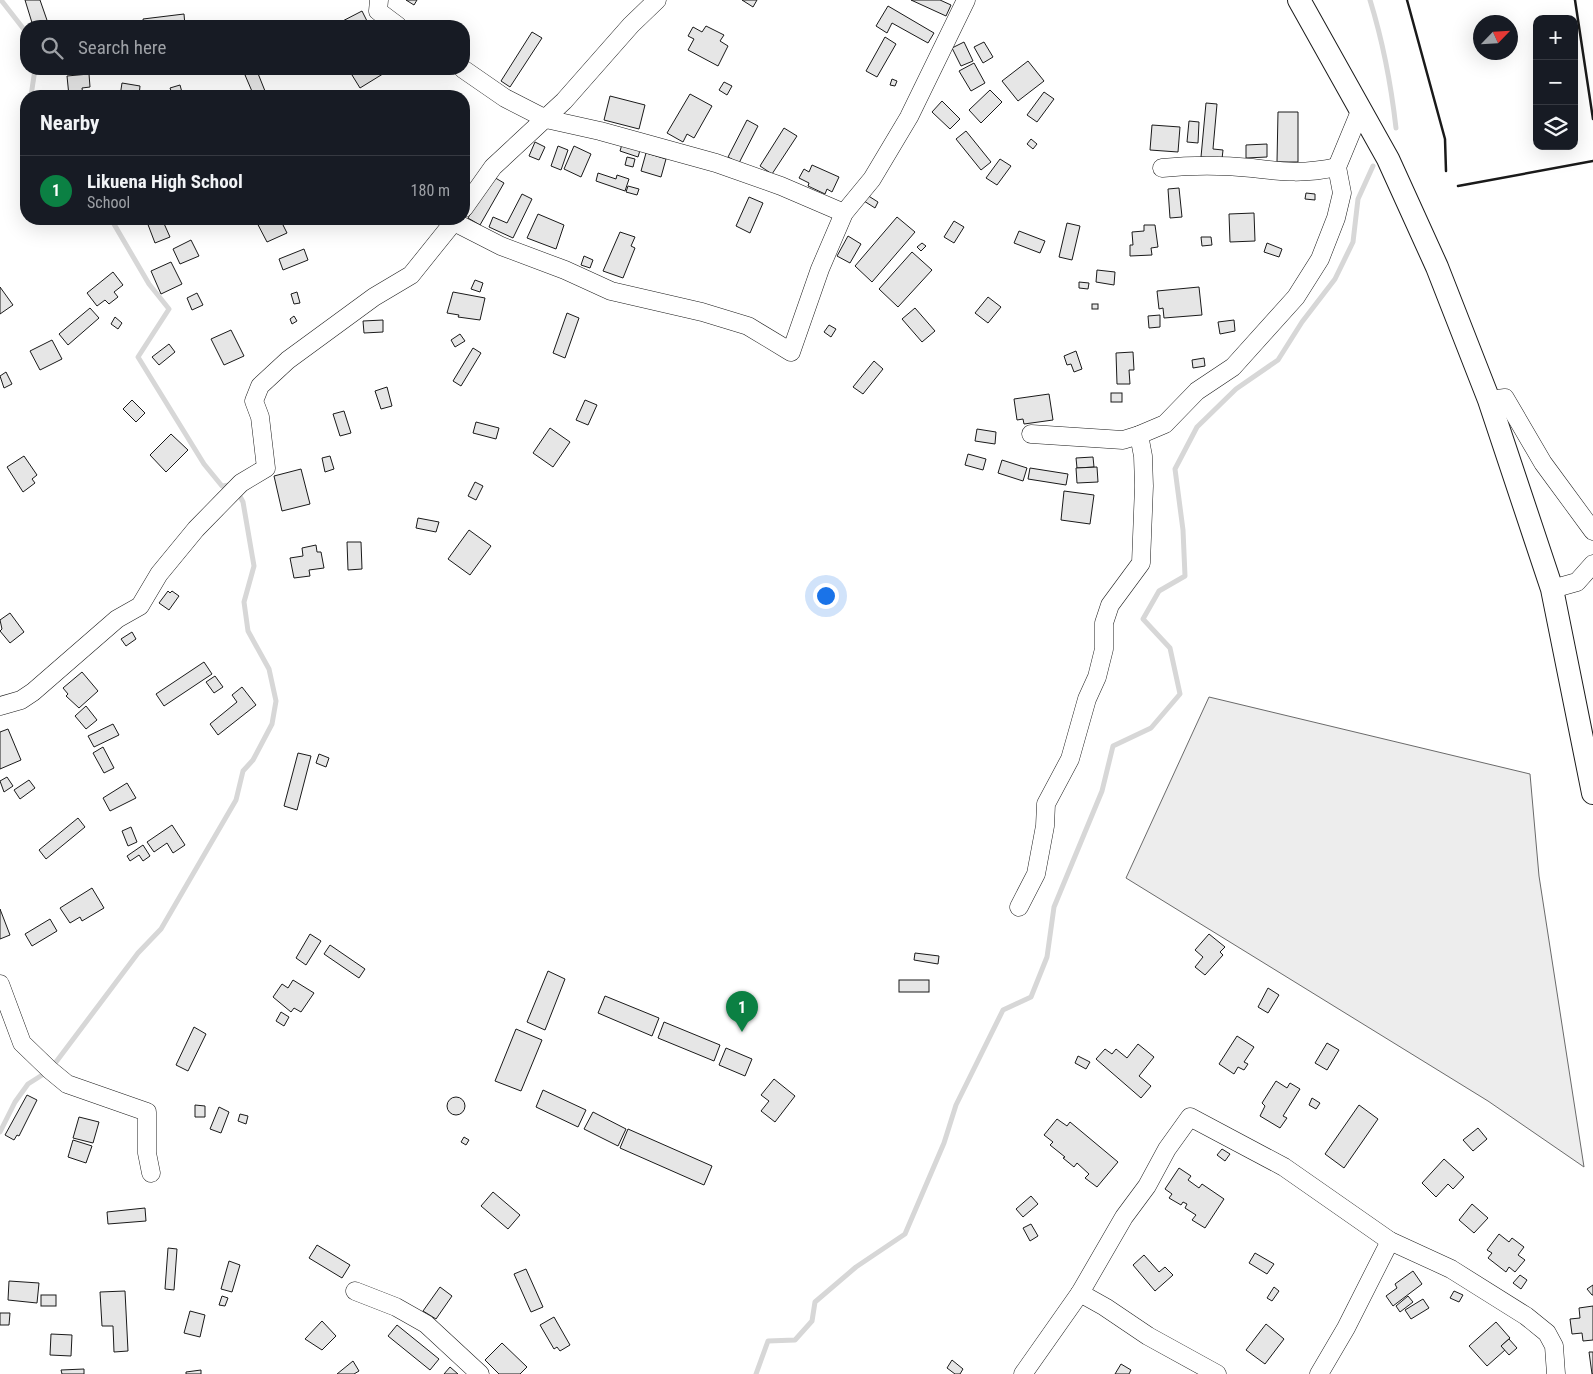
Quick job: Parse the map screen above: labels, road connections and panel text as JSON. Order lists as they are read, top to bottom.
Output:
{
  "north": "top right",
  "page": {
    "map_buttons": ["+", "−"],
    "search": "Search here",
    "heading": "Nearby",
    "list": [
      {
        "mark": "1",
        "name": "Likuena High School",
        "note": "School",
        "value": "180 m"
      }
    ],
    "pins": "1"
  }
}
